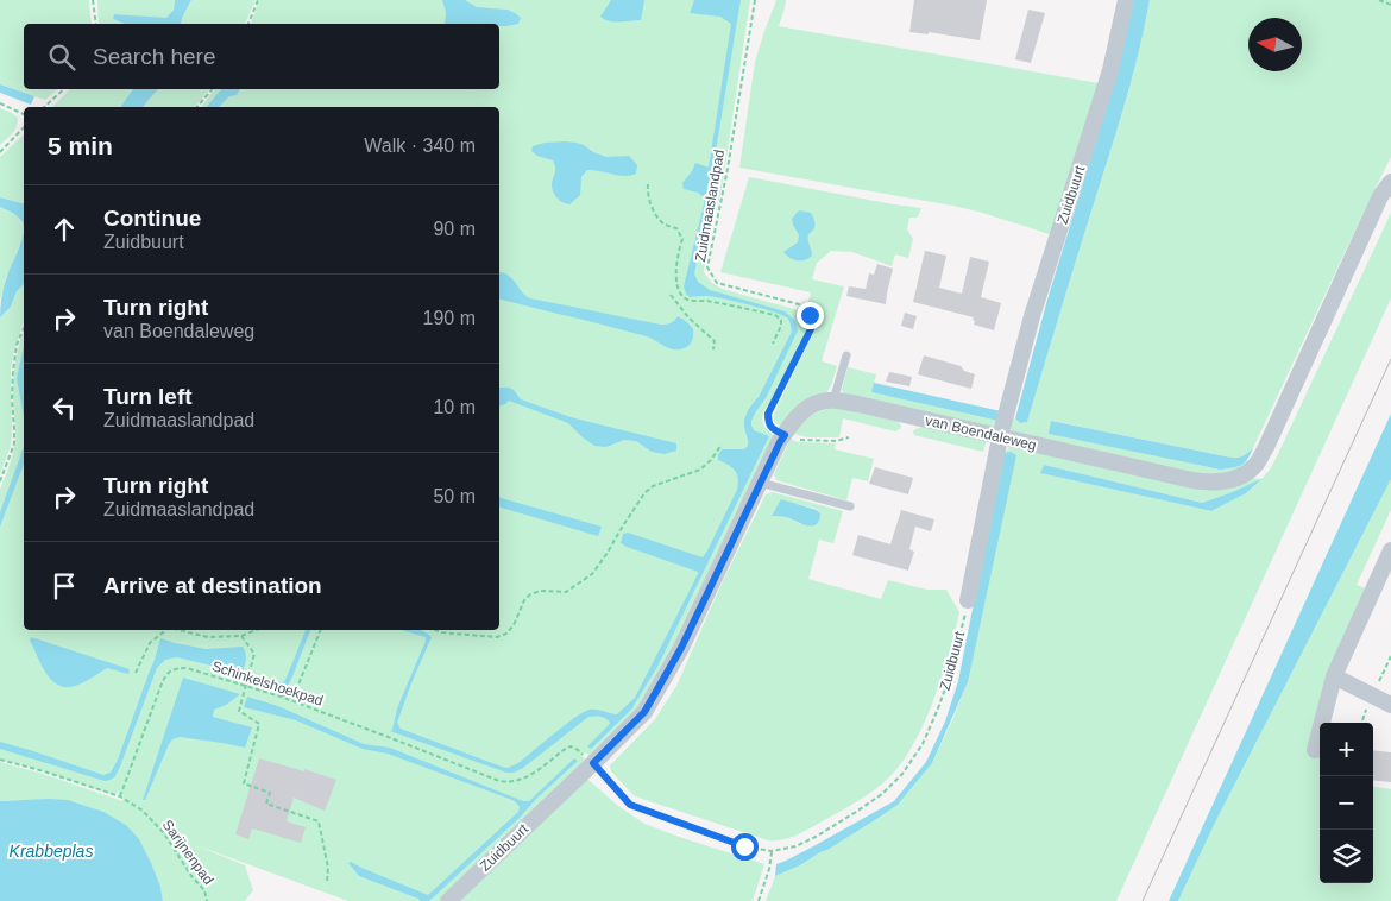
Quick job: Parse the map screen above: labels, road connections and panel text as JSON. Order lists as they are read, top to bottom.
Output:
{
  "streets": {
    "street": ["Zuidbuurt", "van Boendaleweg"],
    "path": ["Zuidmaaslandpad", "Schinkelshoekpad", "Sarijnenpad"]
  },
  "crossings": [
    ["Zuidbuurt", "van Boendaleweg"],
    ["Zuidbuurt", "Schinkelshoekpad"],
    ["Zuidmaaslandpad", "van Boendaleweg"],
    ["van Boendaleweg", "Schinkelshoekpad"],
    ["Schinkelshoekpad", "Sarijnenpad"]
  ],
  "water": ["Krabbeplas"],
  "north": "left",
  "page": {
    "search": "Search here",
    "heading": ["5 min", "Walk · 340 m"],
    "list": [
      ["Continue", "Zuidbuurt", "90 m"],
      ["Turn right", "van Boendaleweg", "190 m"],
      ["Turn left", "Zuidmaaslandpad", "10 m"],
      ["Turn right", "Zuidmaaslandpad", "50 m"],
      "Arrive at destination"
    ],
    "map_buttons": ["+", "−"]
  }
}
